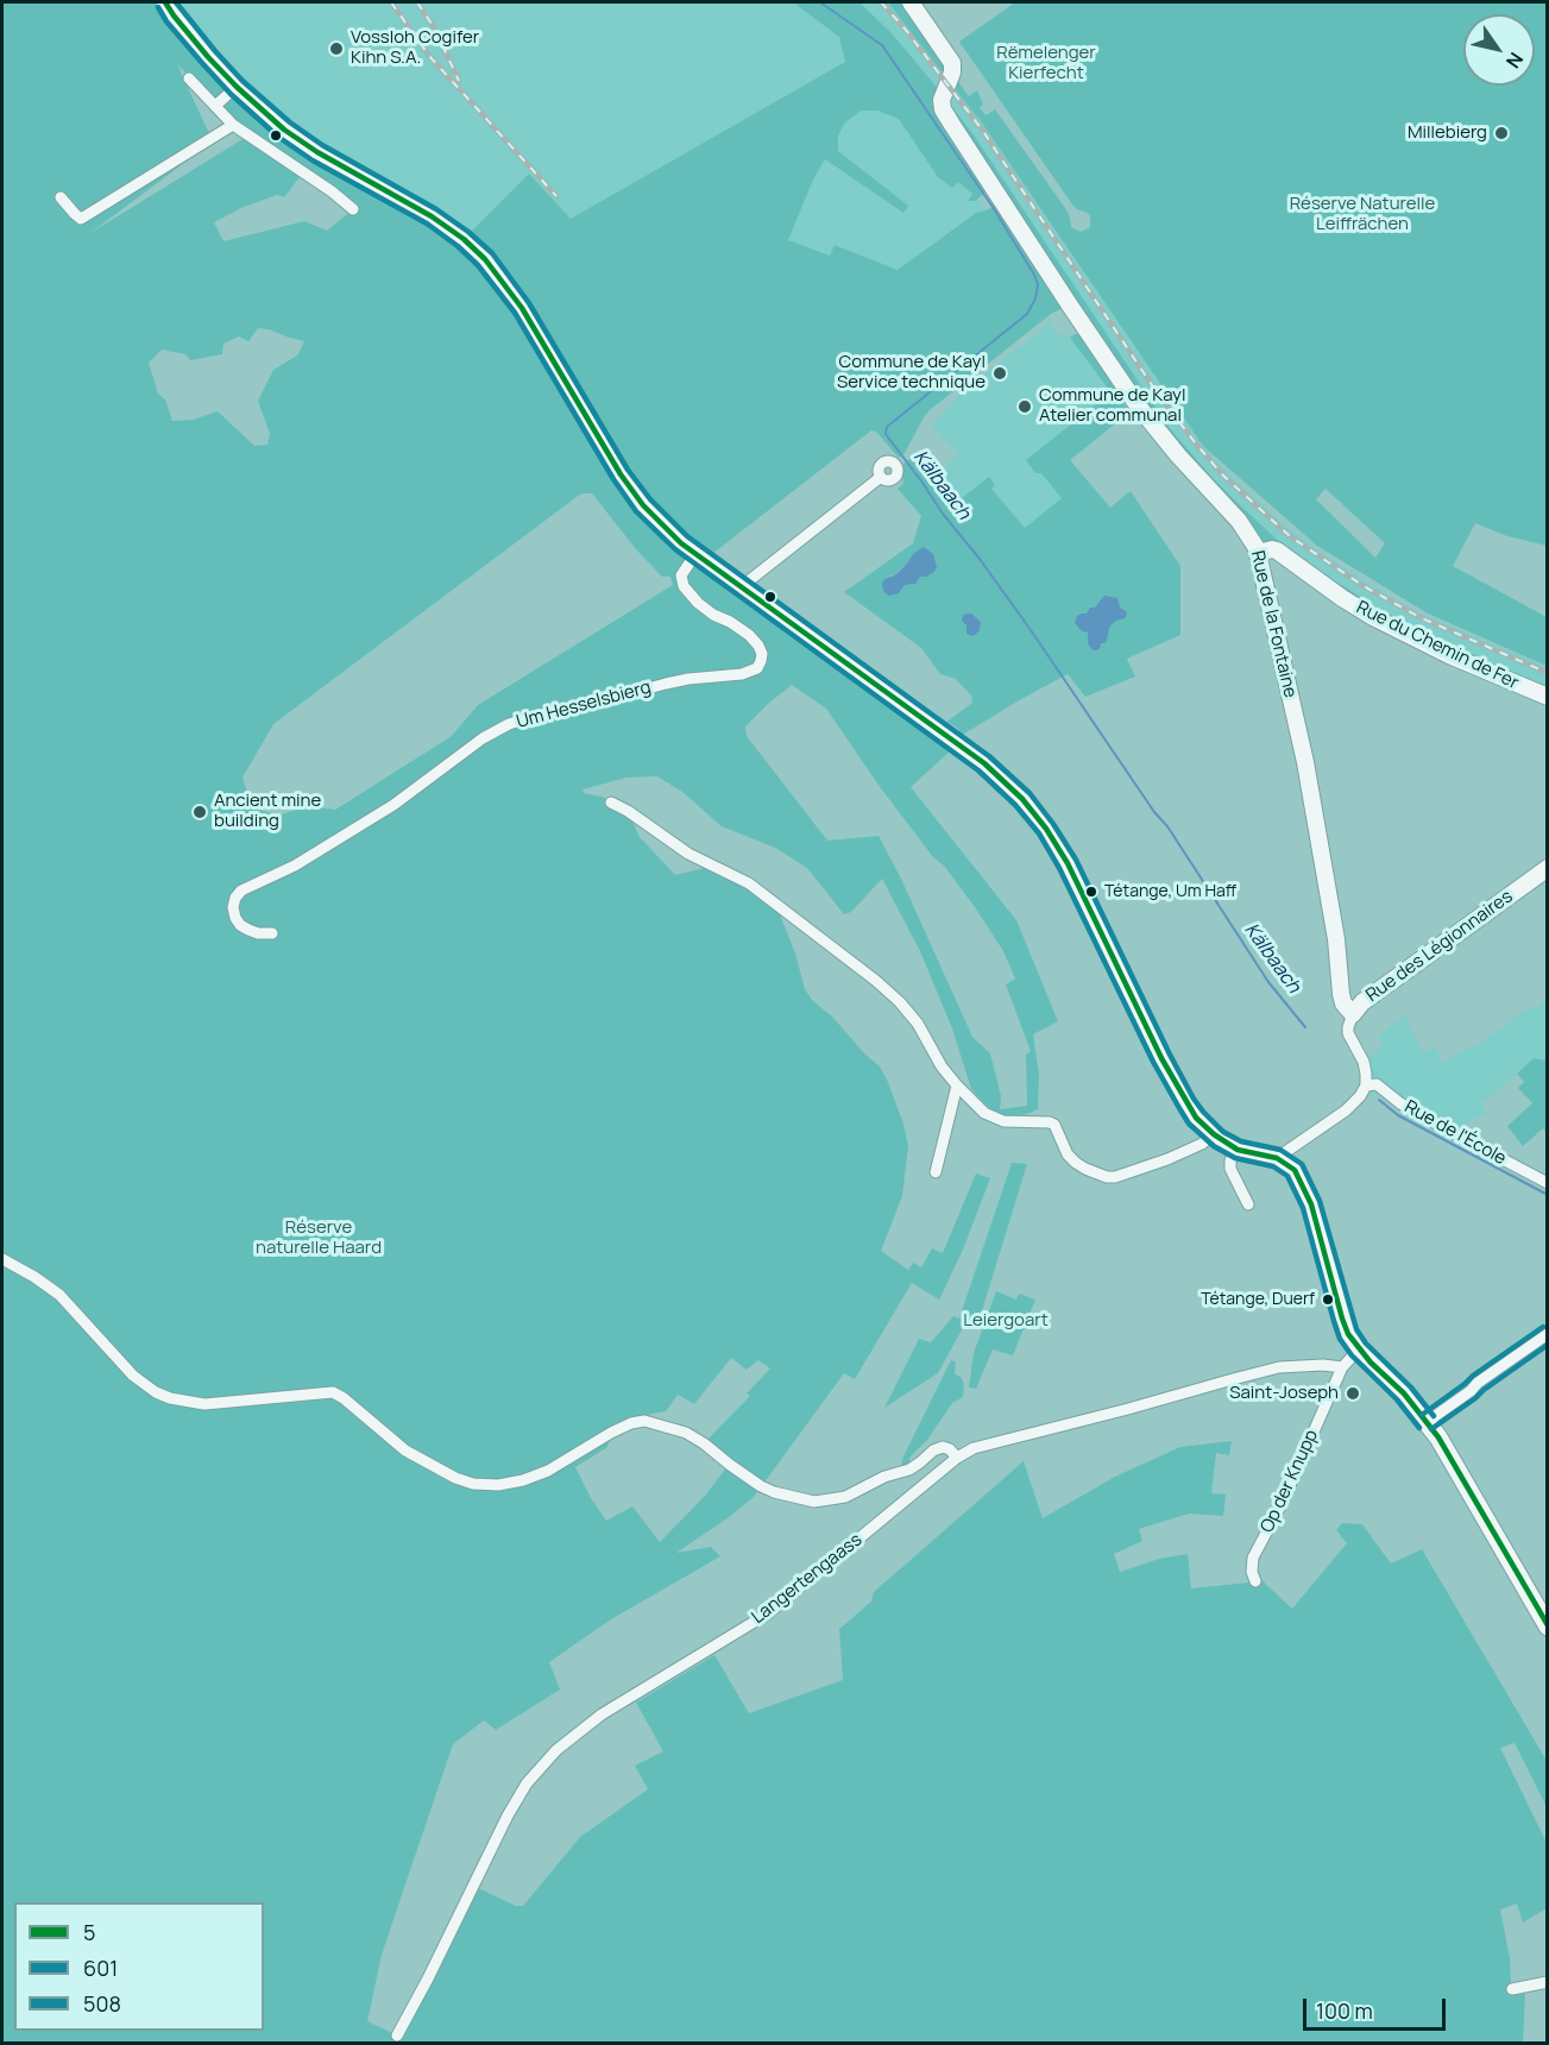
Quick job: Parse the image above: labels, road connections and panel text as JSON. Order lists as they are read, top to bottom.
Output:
{
  "streets": {
    "main road": ["Rue de la Fontaine", "Rue du Chemin de Fer", "Rue des Légionnaires"],
    "street": [
      "Um Hesselsbierg",
      "Rue de l'École",
      "Op der Knupp",
      "Langertengaass"
    ]
  },
  "crossings": [
    ["Rue de la Fontaine", "Rue du Chemin de Fer"],
    ["Rue de la Fontaine", "Rue des Légionnaires"],
    ["Rue des Légionnaires", "Rue de l'École"],
    ["Op der Knupp", "Langertengaass"]
  ],
  "water": ["Kälbaach"],
  "parks": [
    "Rëmelenger Kierfecht",
    "Réserve Naturelle Leiffrächen",
    "Réserve naturelle Haard",
    "Leiergoart"
  ],
  "places": [
    "Vossloh Cogifer Kihn S.A.",
    "Millebierg",
    "Commune de Kayl Service technique",
    "Commune de Kayl Atelier communal",
    "Ancient mine building",
    "Tétange, Um Haff",
    "Tétange, Duerf",
    "Saint-Joseph"
  ],
  "lines": ["transit line 5", "transit line 508", "transit line 601"],
  "legend": ["5", "601", "508"],
  "scale_bar": "100 m",
  "north": "bottom right"
}
